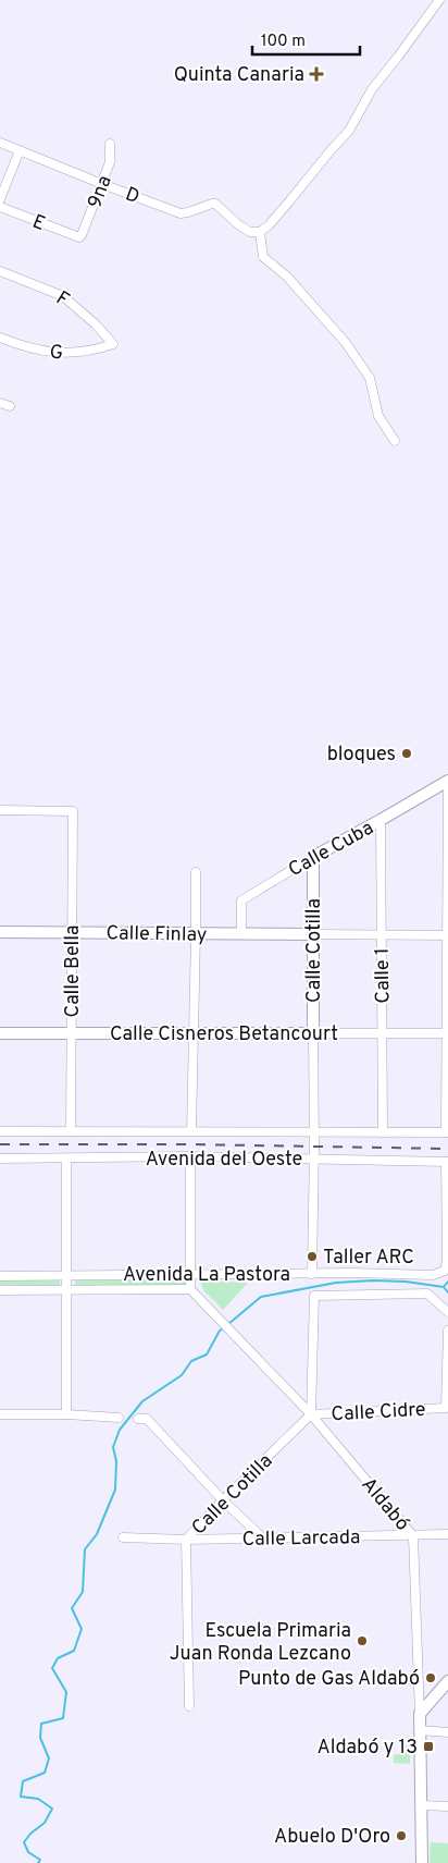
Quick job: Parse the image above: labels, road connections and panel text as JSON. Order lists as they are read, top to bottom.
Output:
{
  "streets": {
    "street": [
      "9na",
      "D",
      "E",
      "F",
      "G",
      "Calle Cuba",
      "Calle Finlay",
      "Calle Cotilla",
      "Calle Bella",
      "Calle 1",
      "Calle Cisneros Betancourt",
      "Avenida del Oeste",
      "Avenida La Pastora",
      "Calle Cidre",
      "Aldabó",
      "Calle Larcada"
    ]
  },
  "crossings": [
    ["9na", "D"],
    ["9na", "E"],
    ["F", "G"],
    ["Calle Cuba", "Calle Finlay"],
    ["Calle Cuba", "Calle Cotilla"],
    ["Calle Cuba", "Calle 1"],
    ["Calle Finlay", "Calle Cotilla"],
    ["Calle Finlay", "Calle Bella"],
    ["Calle Cotilla", "Calle Cisneros Betancourt"],
    ["Calle Cotilla", "Avenida del Oeste"],
    ["Calle Cotilla", "Avenida La Pastora"],
    ["Calle Cotilla", "Calle Cidre"],
    ["Calle Cotilla", "Aldabó"],
    ["Calle Cotilla", "Calle Larcada"],
    ["Calle Bella", "Calle Cisneros Betancourt"],
    ["Calle Bella", "Avenida del Oeste"],
    ["Calle 1", "Calle Cisneros Betancourt"],
    ["Calle 1", "Avenida del Oeste"],
    ["Avenida del Oeste", "Avenida La Pastora"],
    ["Avenida La Pastora", "Calle Cidre"],
    ["Avenida La Pastora", "Aldabó"],
    ["Calle Cidre", "Aldabó"],
    ["Aldabó", "Calle Larcada"]
  ],
  "places": {
    "health": ["Quinta Canaria"],
    "other": [
      "bloques",
      "Taller ARC",
      "Escuela Primaria Juan Ronda Lezcano",
      "Punto de Gas Aldabó",
      "Abuelo D'Oro"
    ],
    "transit": ["Aldabó y 13"]
  },
  "scale_bar": "100 m"
}
